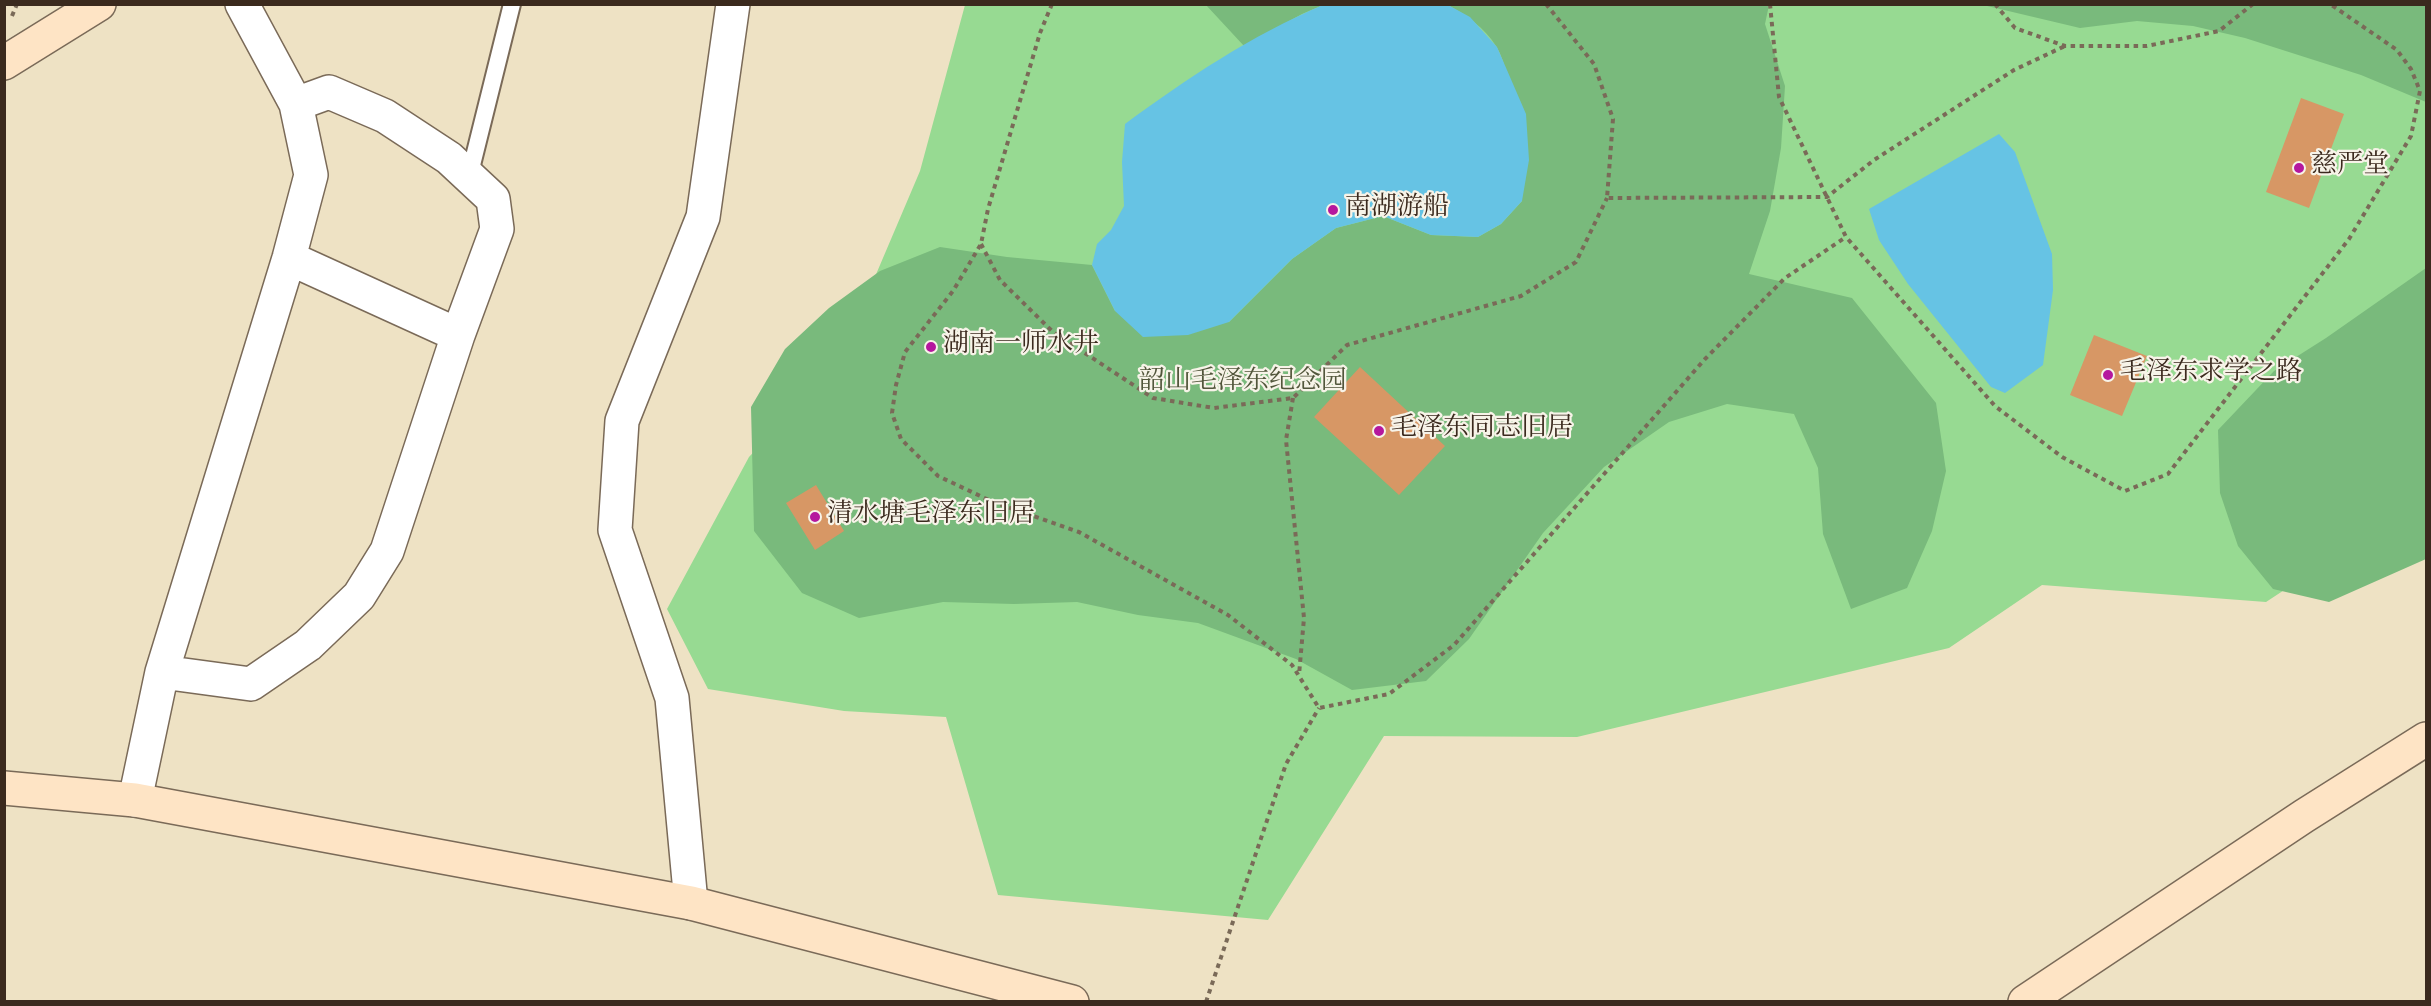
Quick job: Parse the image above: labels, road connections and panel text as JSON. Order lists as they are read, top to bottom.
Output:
{
  "parks": ["韶山毛泽东纪念园"],
  "places": [
    "慈严堂",
    "南湖游船",
    "湖南一师水井",
    "毛泽东求学之路",
    "毛泽东同志旧居",
    "清水塘毛泽东旧居"
  ]
}
